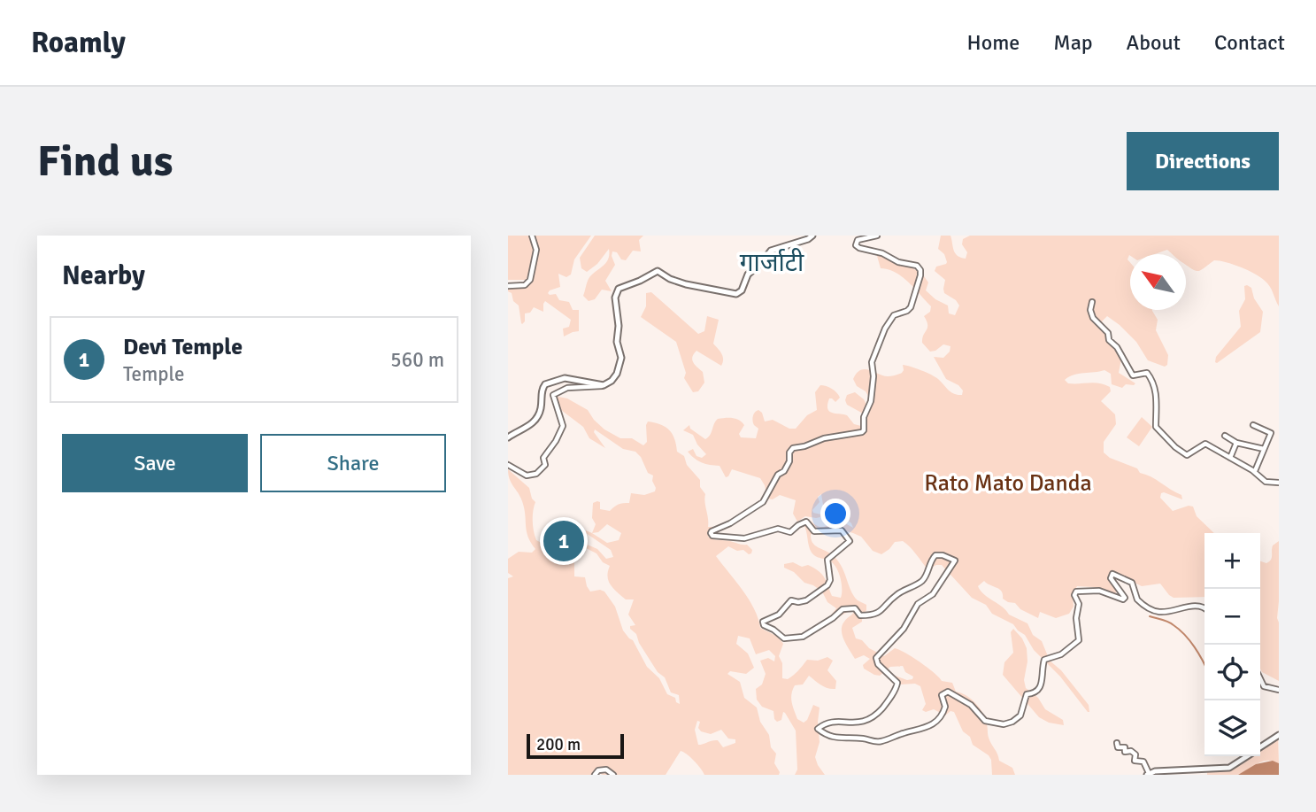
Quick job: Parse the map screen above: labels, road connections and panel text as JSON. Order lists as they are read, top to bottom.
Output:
{
  "districts": ["गार्जाटी"],
  "parks": ["Rato Mato Danda"],
  "scale_bar": "200 m",
  "north": "top left",
  "page": {
    "header": "Roamly",
    "nav": [
      "Home",
      "Map",
      "About",
      "Contact"
    ],
    "buttons": [
      "Directions",
      ["Save", "Share"]
    ],
    "title": "Find us",
    "heading": "Nearby",
    "list": [
      {
        "mark": "1",
        "name": "Devi Temple",
        "note": "Temple",
        "value": "560 m"
      }
    ],
    "pins": "1",
    "map_buttons": ["+", "−"],
    "scale": "200 m"
  }
}
